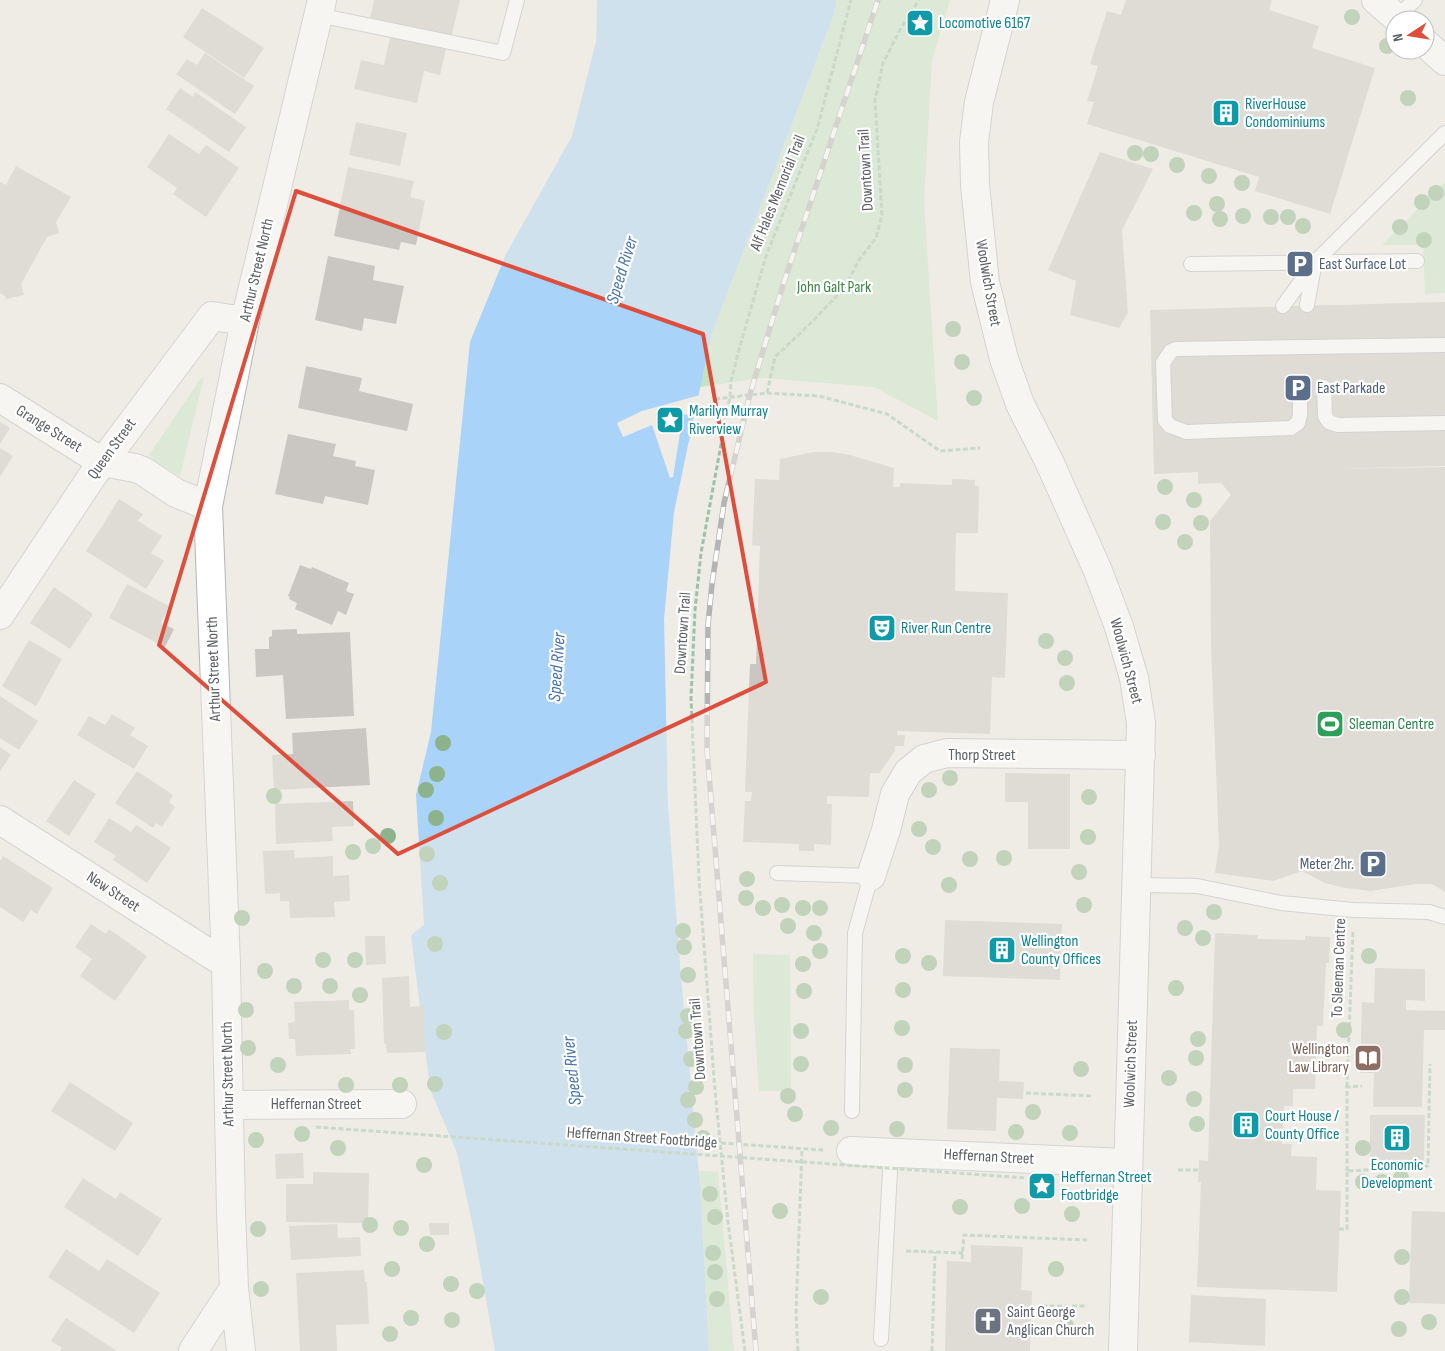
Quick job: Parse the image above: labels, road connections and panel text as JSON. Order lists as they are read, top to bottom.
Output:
{
  "streets": {
    "street": [
      "Arthur Street North",
      "Woolwich Street",
      "Grange Street",
      "Queen Street",
      "Thorp Street",
      "New Street",
      "Heffernan Street"
    ],
    "path": [
      "Downtown Trail",
      "Alf Hales Memorial Trail",
      "To Sleeman Centre",
      "Heffernan Street Footbridge"
    ]
  },
  "crossings": [
    ["Downtown Trail", "Alf Hales Memorial Trail"],
    ["Arthur Street North", "Grange Street"],
    ["Arthur Street North", "Queen Street"],
    ["Arthur Street North", "New Street"],
    ["Arthur Street North", "Heffernan Street"],
    ["Woolwich Street", "Thorp Street"],
    ["Woolwich Street", "Heffernan Street"],
    ["Grange Street", "Queen Street"]
  ],
  "water": ["Speed River"],
  "parks": ["John Galt Park"],
  "places": {
    "place": ["Locomotive 6167", "Marilyn Murray Riverview", "Heffernan Street Footbridge"],
    "building": [
      "RiverHouse Condominiums",
      "Wellington County Offices",
      "Court House / County Office",
      "Economic Development"
    ],
    "parking": ["East Surface Lot", "East Parkade", "Meter 2hr."],
    "theatre": ["River Run Centre"],
    "sports": ["Sleeman Centre"],
    "library": ["Wellington Law Library"],
    "church": ["Saint George Anglican Church"]
  },
  "north": "left"
}
